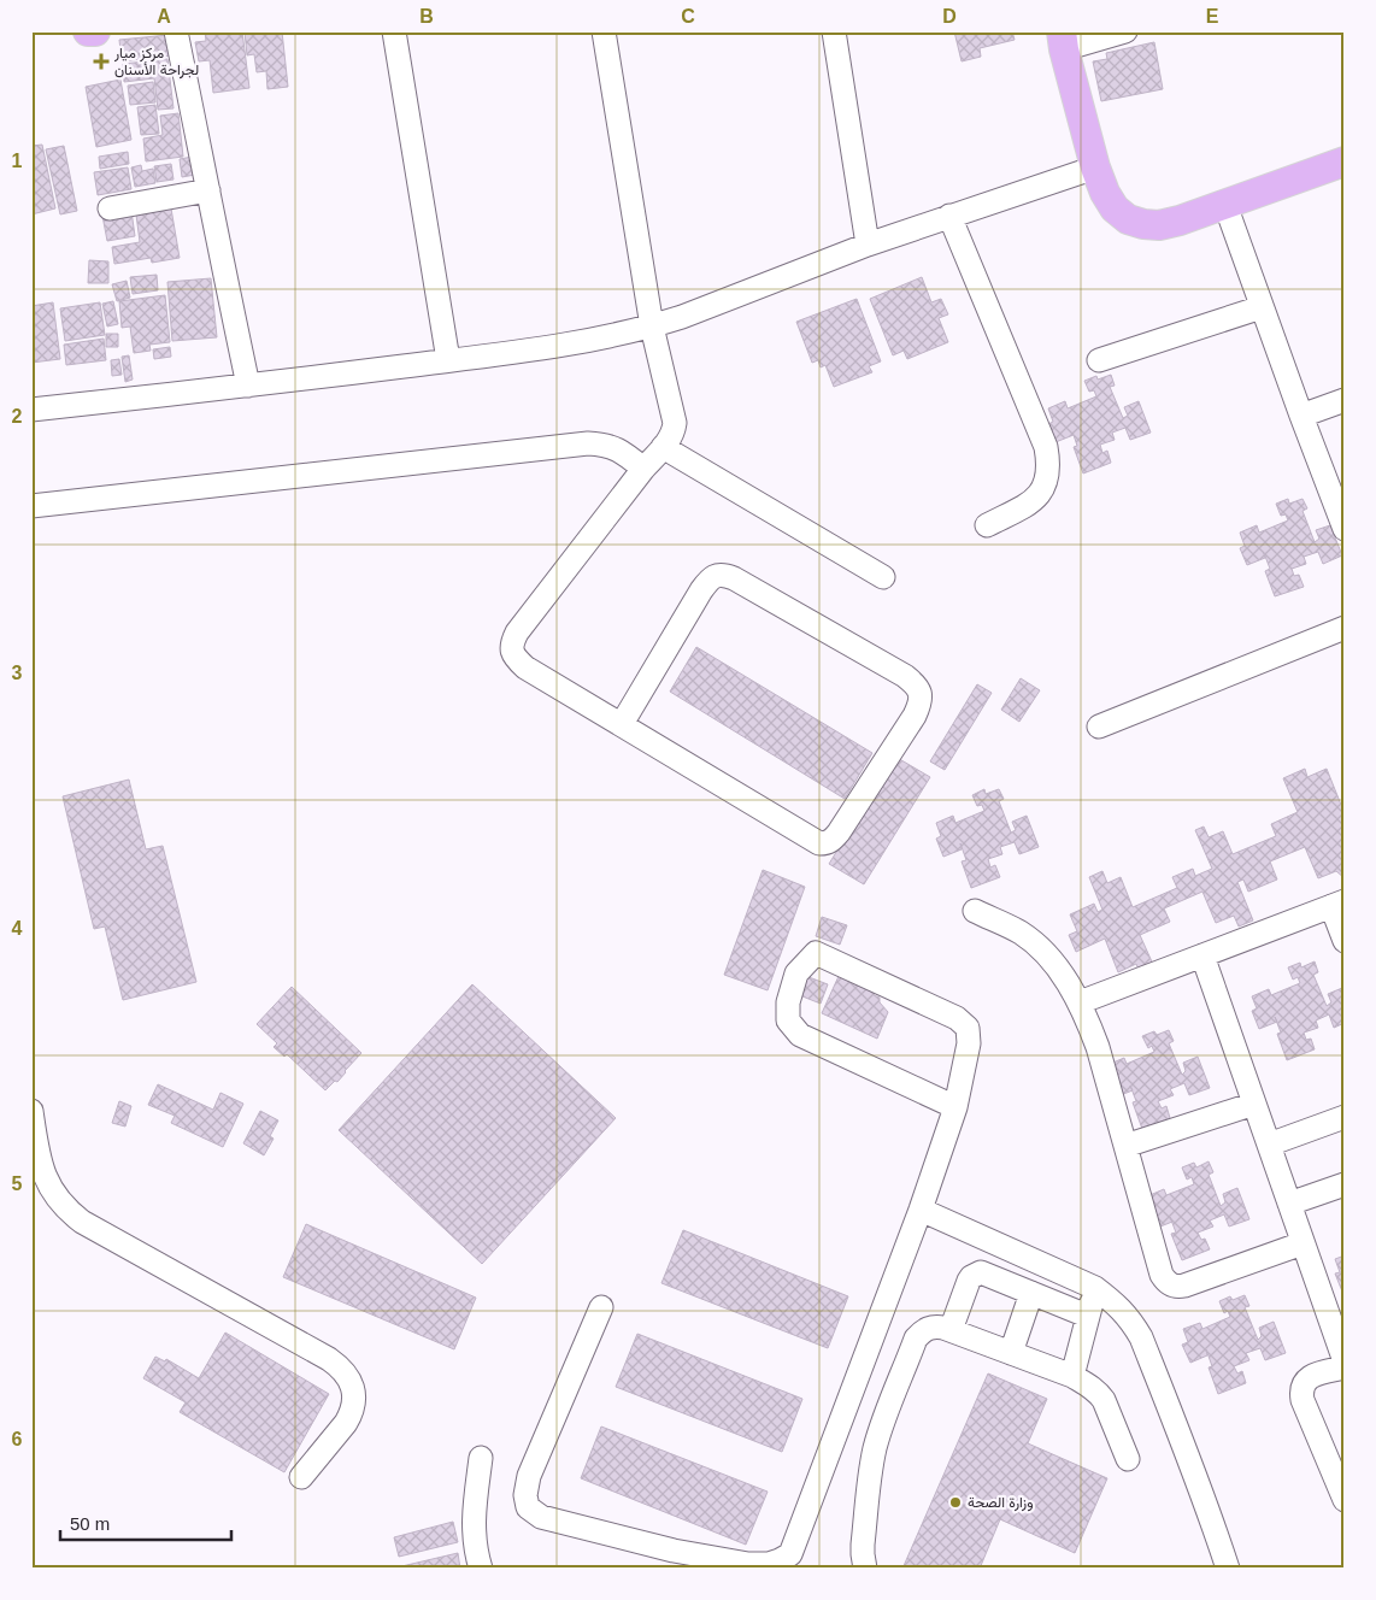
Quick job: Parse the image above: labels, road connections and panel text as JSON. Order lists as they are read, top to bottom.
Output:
{
  "places": {
    "health": ["مركز ميار لجراحة الأسنان"],
    "other": ["وزارة الصحة"]
  },
  "scale_bar": "50 m",
  "grid": {
    "columns": [
      "A",
      "B",
      "C",
      "D",
      "E"
    ],
    "rows": [
      "1",
      "2",
      "3",
      "4",
      "5",
      "6"
    ]
  }
}
